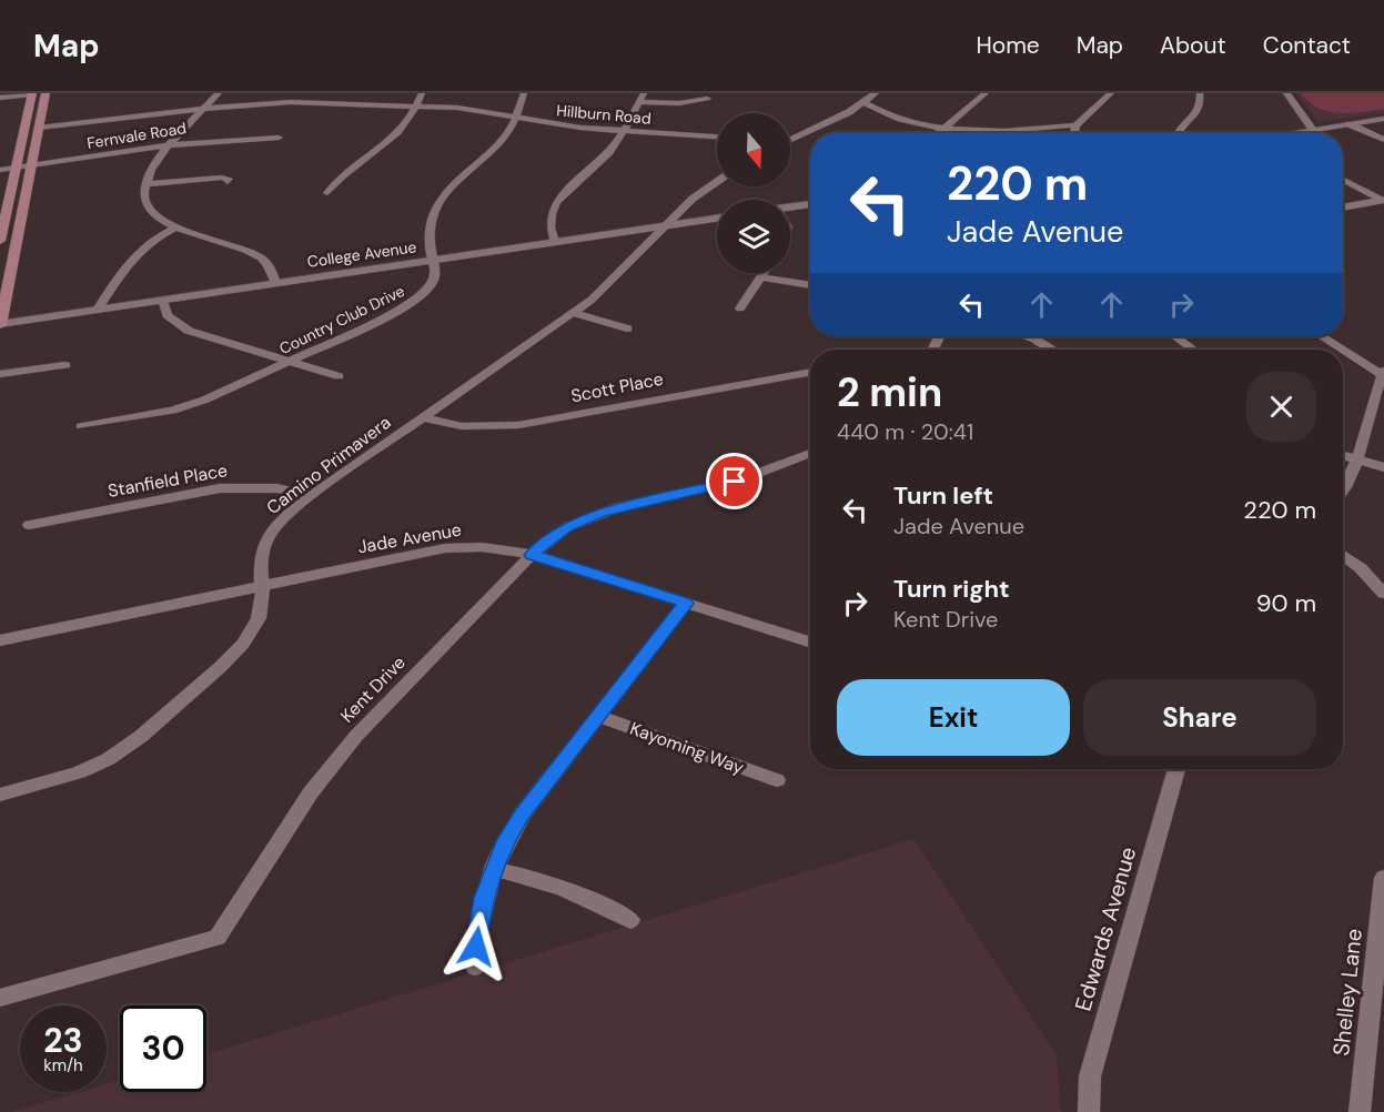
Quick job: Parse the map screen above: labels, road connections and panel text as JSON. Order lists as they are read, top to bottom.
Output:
{
  "streets": {
    "street": [
      "Hillburn Road",
      "Fernvale Road",
      "College Avenue",
      "Country Club Drive",
      "Scott Place",
      "Camino Primavera",
      "Stanfield Place",
      "Jade Avenue",
      "Kent Drive",
      "Kayoming Way",
      "Edwards Avenue",
      "Shelley Lane"
    ]
  },
  "crossings": [
    ["Hillburn Road", "Country Club Drive"],
    ["College Avenue", "Country Club Drive"],
    ["College Avenue", "Camino Primavera"],
    ["Scott Place", "Camino Primavera"],
    ["Camino Primavera", "Stanfield Place"],
    ["Camino Primavera", "Jade Avenue"],
    ["Jade Avenue", "Kent Drive"]
  ],
  "north": "bottom",
  "page": {
    "header": "Map",
    "nav": [
      "Home",
      "Map",
      "About",
      "Contact"
    ],
    "turn": ["220 m", "Jade Avenue"],
    "heading": ["2 min", "440 m · 20:41"],
    "list": [
      {
        "name": "Turn left",
        "note": "Jade Avenue",
        "value": "220 m"
      },
      {
        "name": "Turn right",
        "note": "Kent Drive",
        "value": "90 m"
      }
    ],
    "buttons": ["Exit", "Share"],
    "speed": "23 km/h",
    "limit": "30"
  }
}
